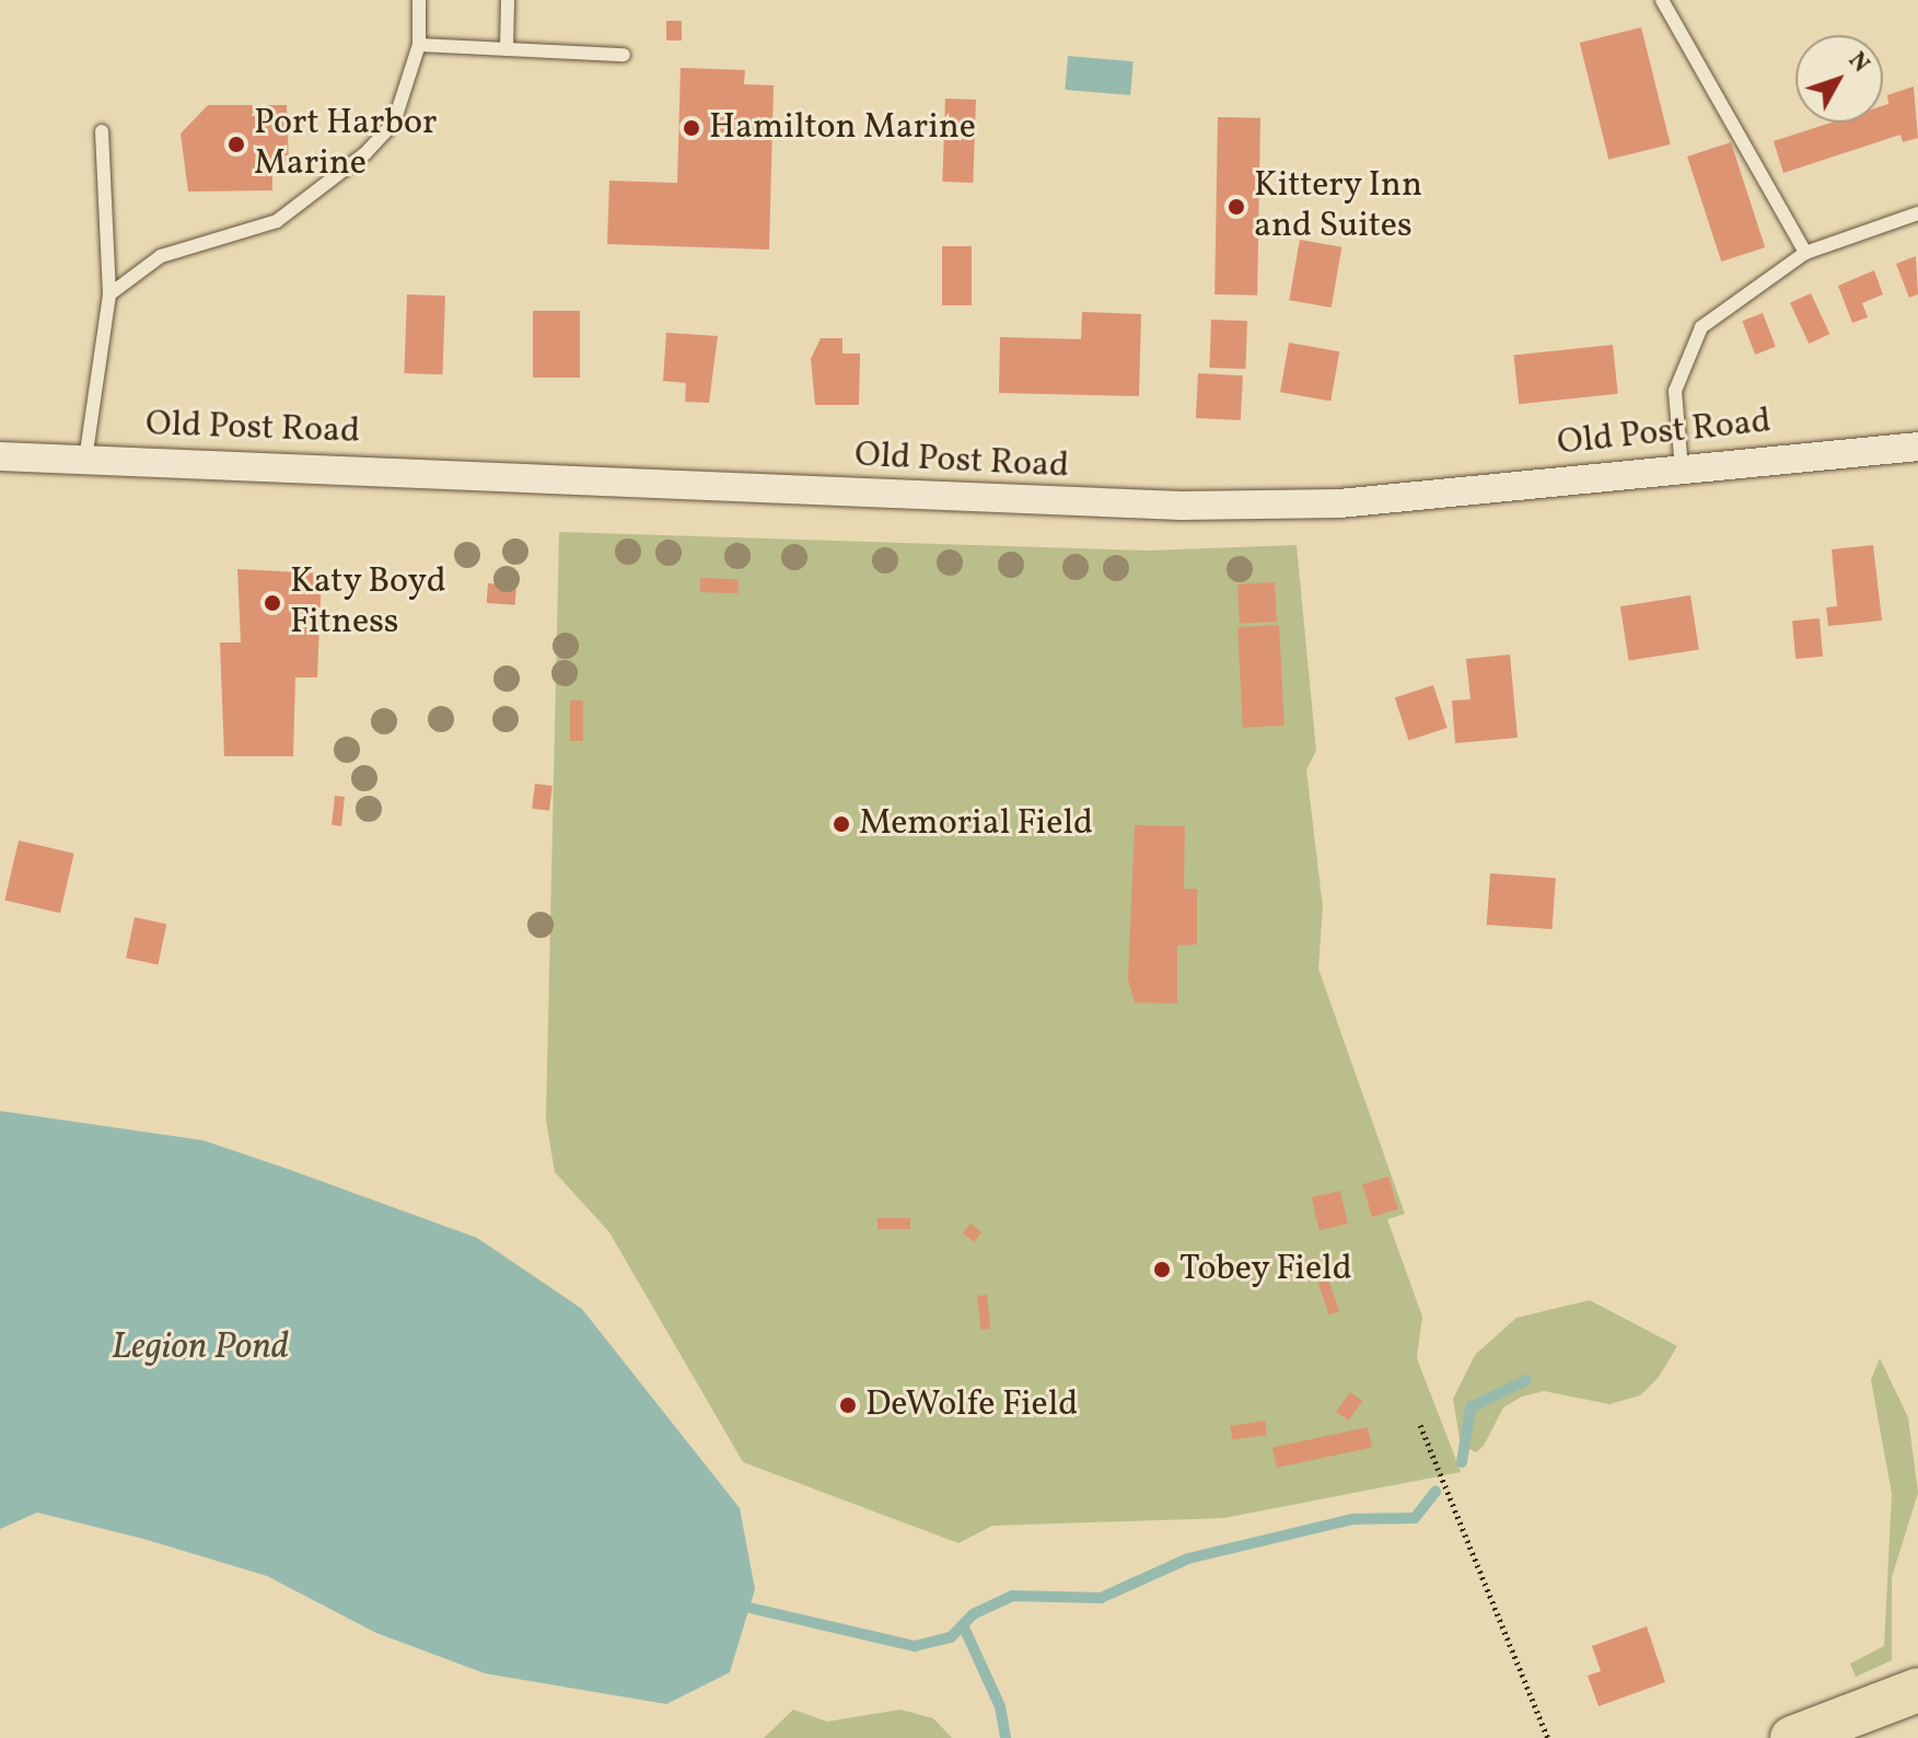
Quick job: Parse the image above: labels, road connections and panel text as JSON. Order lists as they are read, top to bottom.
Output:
{
  "streets": {
    "street": ["Old Post Road"]
  },
  "water": ["Legion Pond"],
  "places": [
    "Hamilton Marine",
    "Port Harbor Marine",
    "Kittery Inn and Suites",
    "Katy Boyd Fitness",
    "Memorial Field",
    "Tobey Field",
    "DeWolfe Field"
  ],
  "north": "top right"
}
